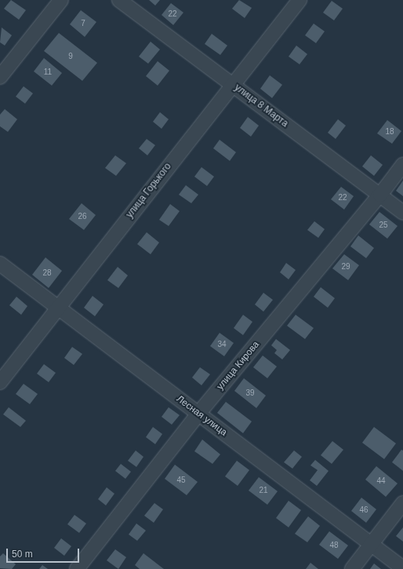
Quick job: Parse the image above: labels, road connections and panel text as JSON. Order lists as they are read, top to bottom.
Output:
{
  "streets": {
    "street": [
      "улица 8 Марта",
      "улица Горького",
      "улица Кирова",
      "Лесная улица"
    ]
  },
  "crossings": [
    ["улица 8 Марта", "улица Горького"],
    ["улица 8 Марта", "улица Кирова"],
    ["улица Горького", "Лесная улица"],
    ["улица Кирова", "Лесная улица"]
  ],
  "house_numbers": [
    "22",
    "7",
    "9",
    "11",
    "18",
    "22",
    "26",
    "25",
    "29",
    "28",
    "34",
    "39",
    "45",
    "44",
    "21",
    "46",
    "48"
  ],
  "scale_bar": "50 m"
}
